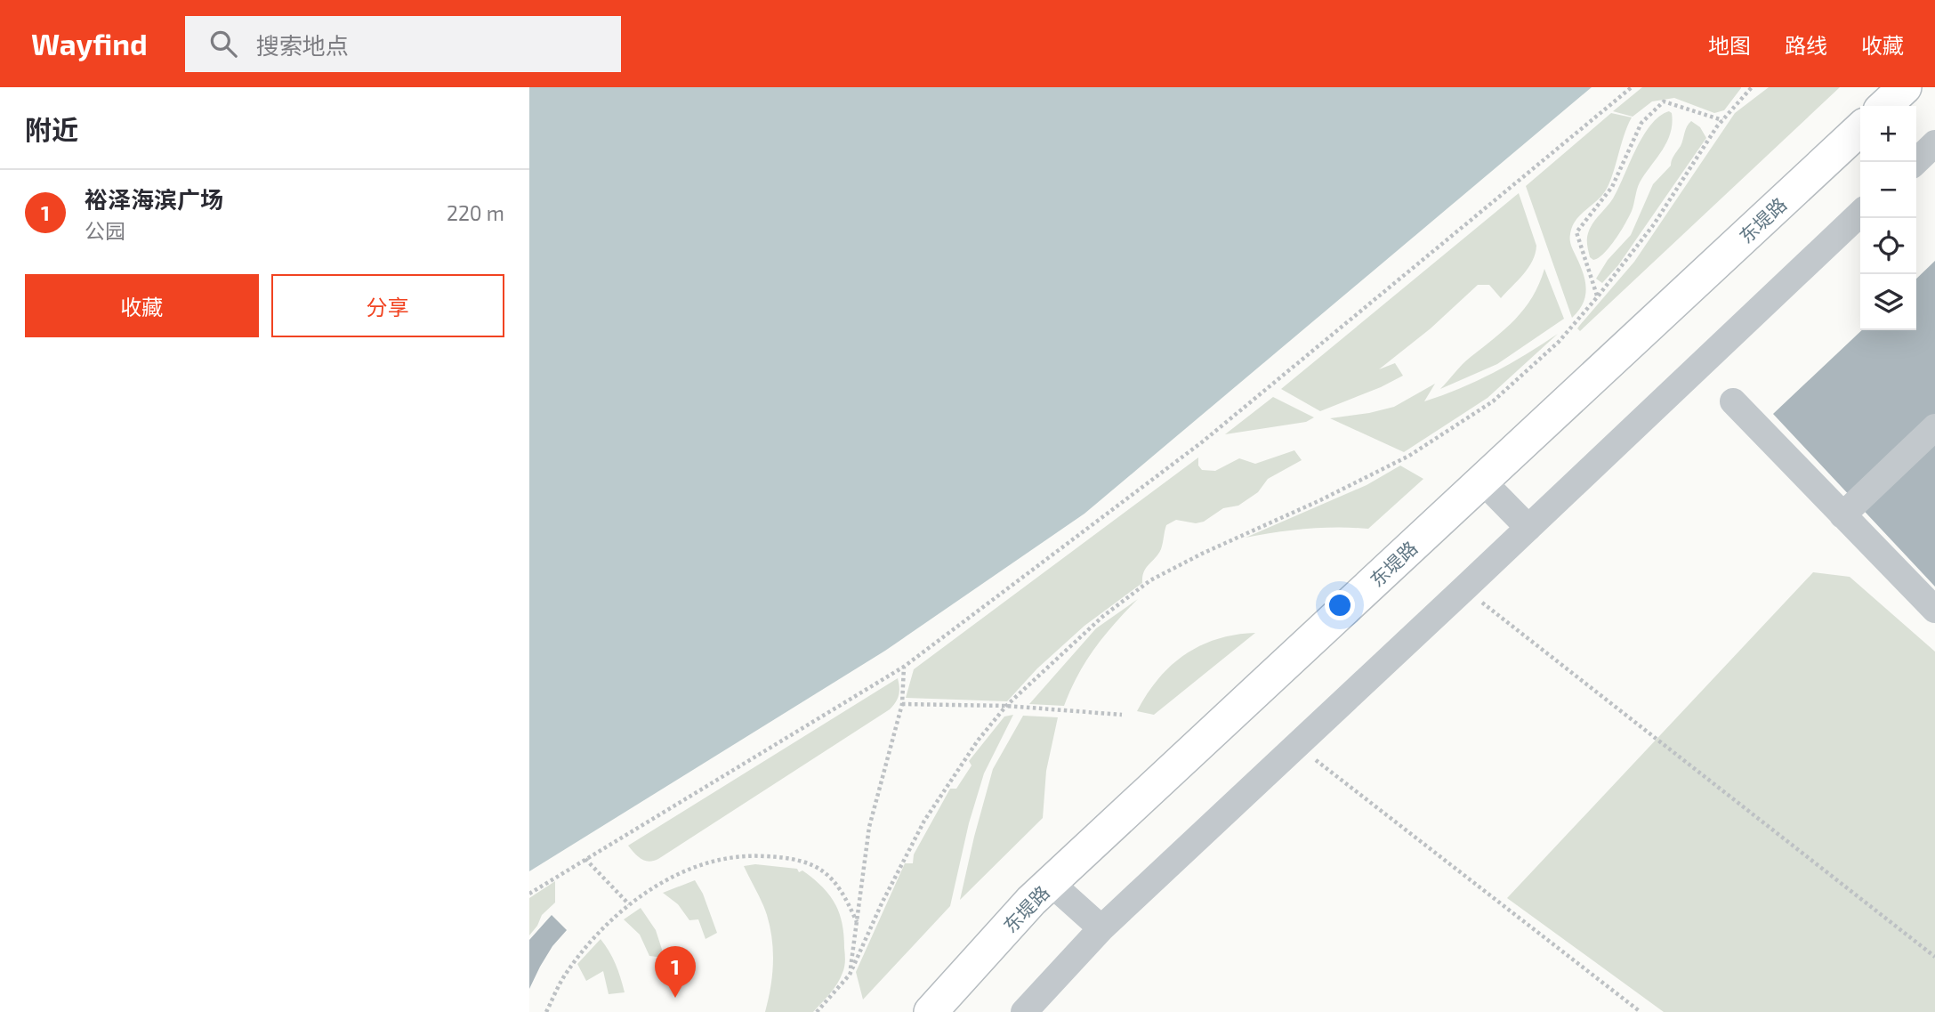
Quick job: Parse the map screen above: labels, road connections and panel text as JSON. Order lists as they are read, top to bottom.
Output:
{
  "streets": {
    "main road": ["东堤路"]
  },
  "page": {
    "header": "Wayfind",
    "search": "搜索地点",
    "nav": ["地图", "路线", "收藏"],
    "heading": "附近",
    "map_buttons": ["+", "−"],
    "list": [
      {
        "mark": "1",
        "name": "裕泽海滨广场",
        "note": "公园",
        "value": "220 m"
      }
    ],
    "buttons": ["收藏", "分享"],
    "pins": "1"
  }
}
